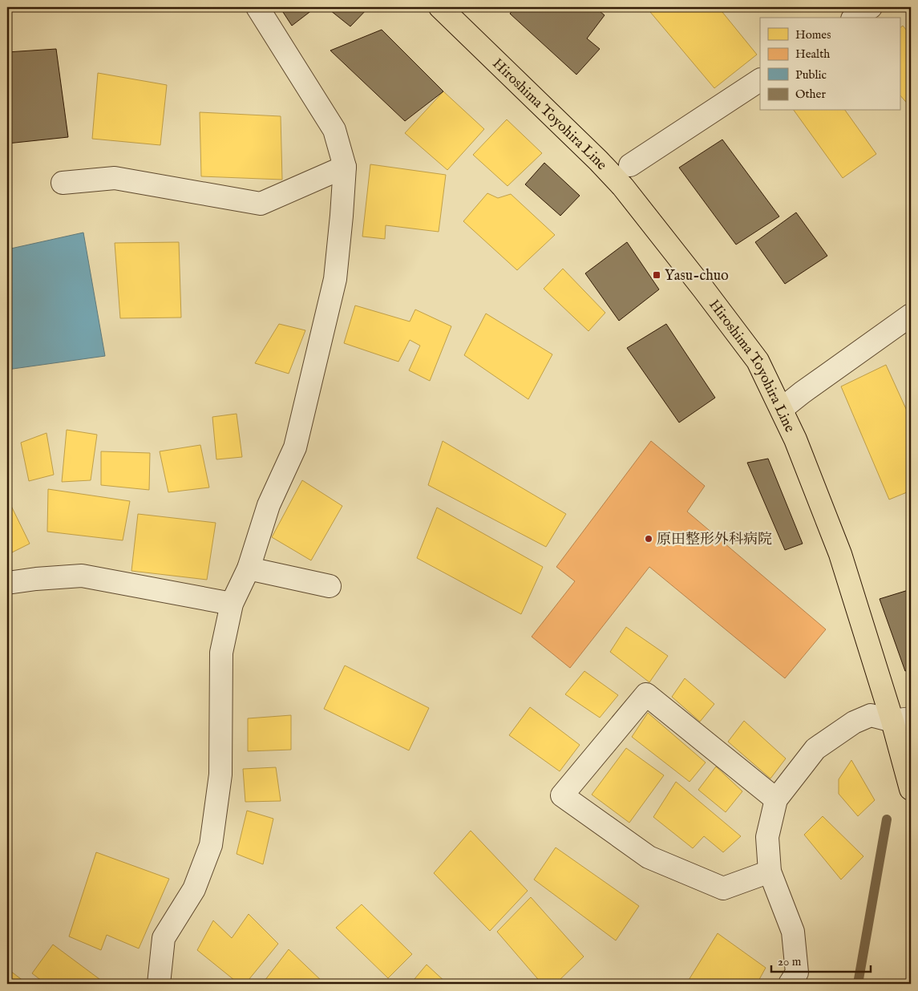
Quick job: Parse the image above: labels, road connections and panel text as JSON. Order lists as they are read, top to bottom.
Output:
{
  "streets": {
    "main road": ["Hiroshima Toyohira Line"]
  },
  "places": {
    "transit": ["Yasu-chuo"],
    "other": ["原田整形外科病院"]
  },
  "legend": [
    "Homes",
    "Health",
    "Public",
    "Other"
  ],
  "scale_bar": "20 m"
}
